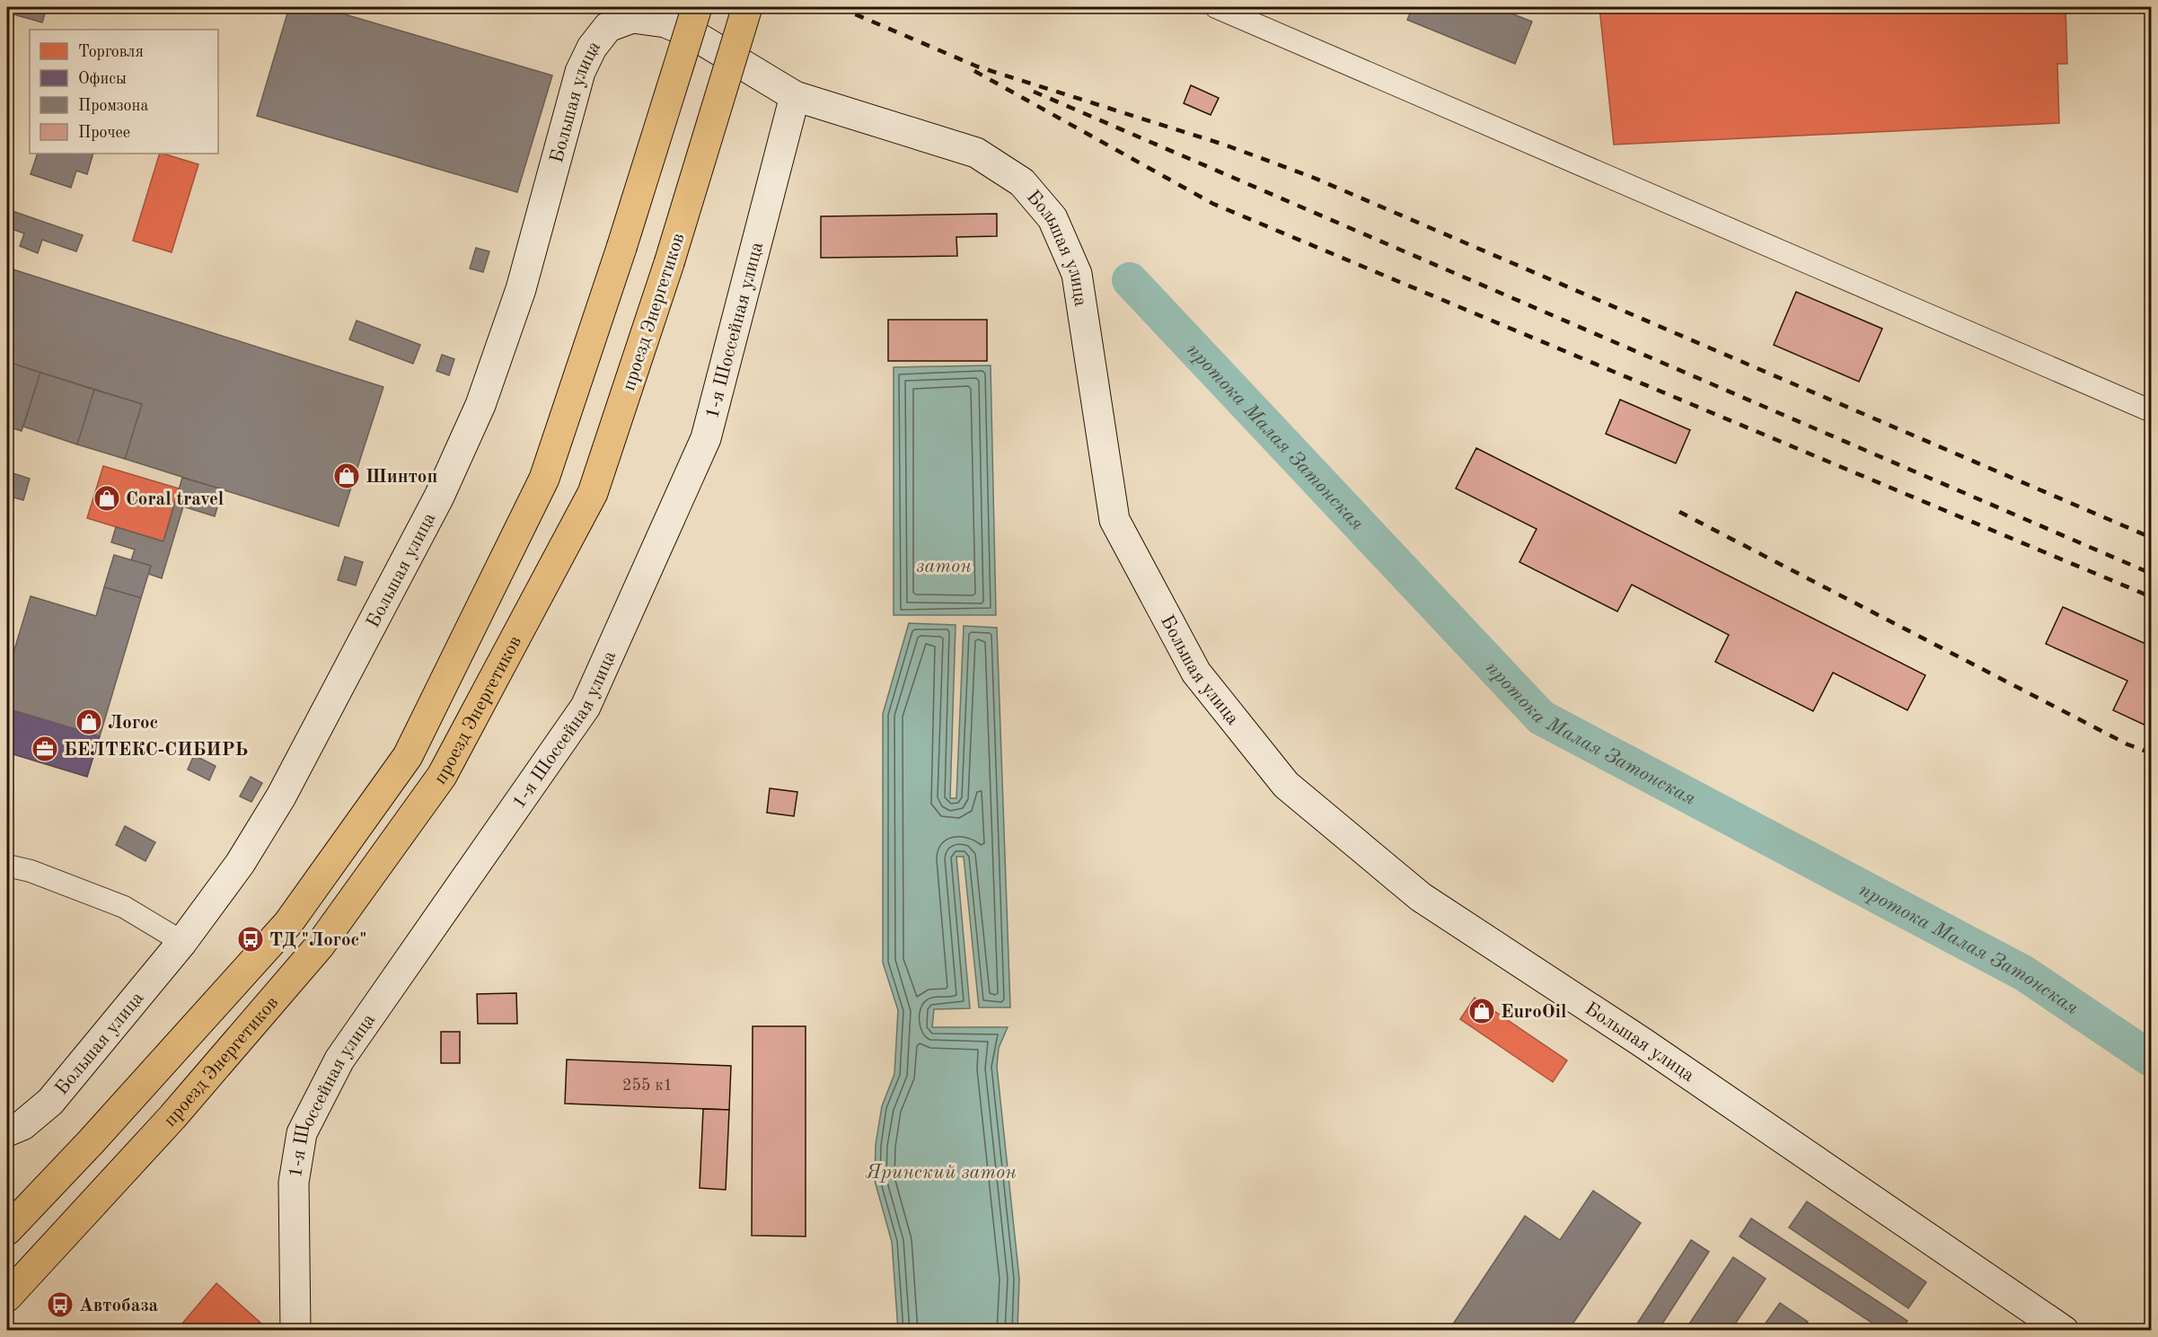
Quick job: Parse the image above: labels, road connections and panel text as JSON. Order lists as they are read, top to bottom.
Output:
{
  "streets": {
    "main road": ["Большая улица", "проезд Энергетиков", "1-я Шоссейная улица"]
  },
  "crossings": [
    ["Большая улица", "1-я Шоссейная улица"]
  ],
  "water": ["протока Малая Затонская", "затон", "Яринский затон"],
  "places": {
    "shop": [
      "Шинтоп",
      "Coral travel",
      "Логос",
      "EuroOil"
    ],
    "office": ["БЕЛТЕКС-СИБИРЬ"],
    "bus stop": ["ТД \"Логос\"", "Автобаза"]
  },
  "house_numbers": ["255 к1"],
  "legend": [
    "Торговля",
    "Офисы",
    "Промзона",
    "Прочее"
  ]
}
